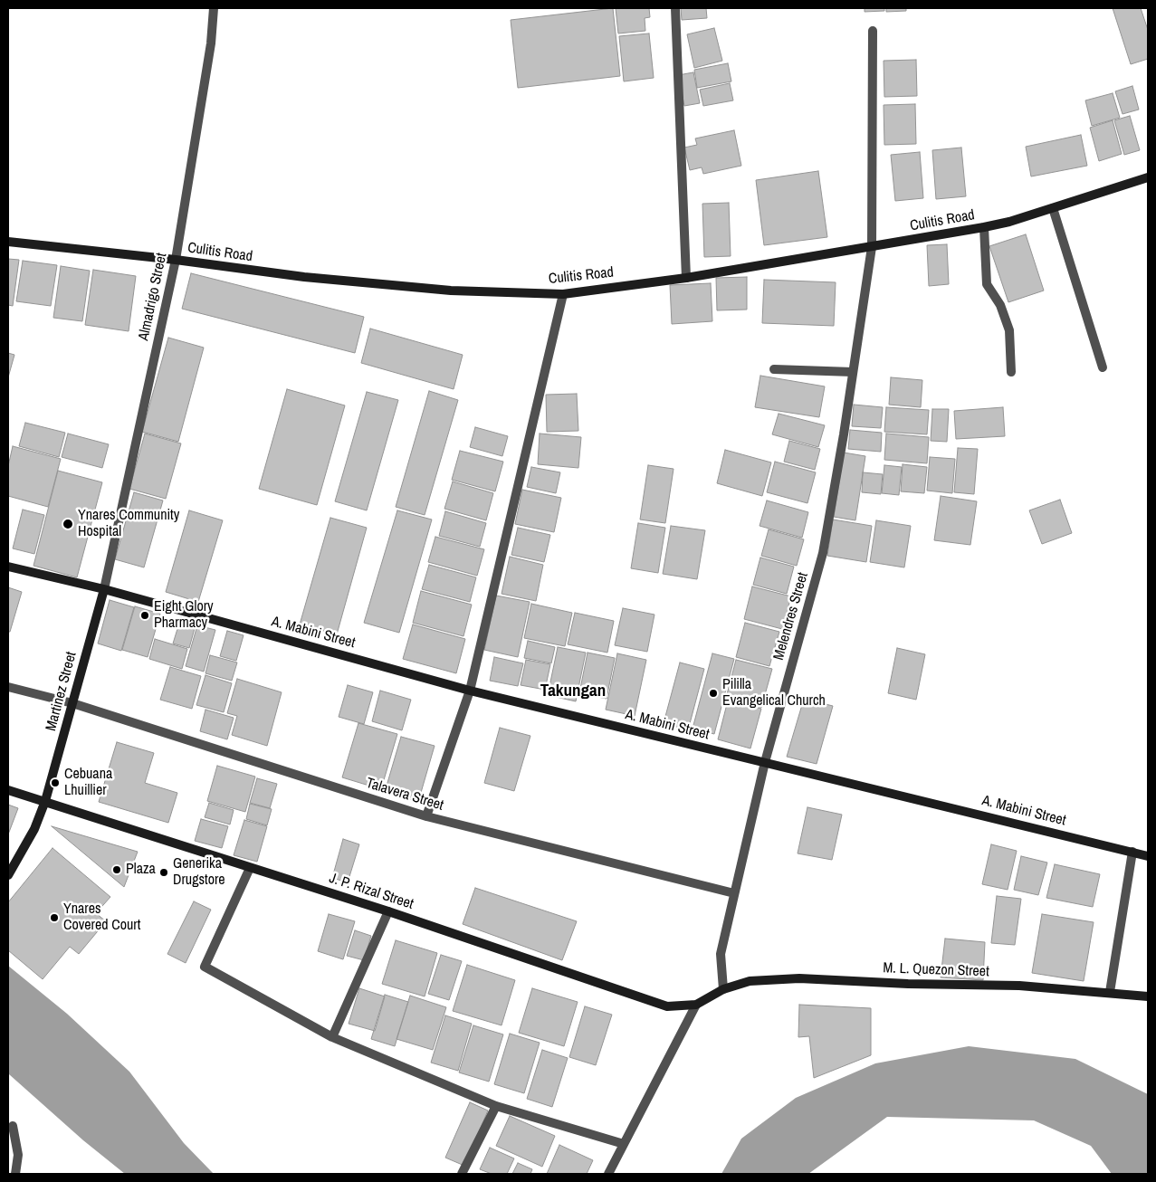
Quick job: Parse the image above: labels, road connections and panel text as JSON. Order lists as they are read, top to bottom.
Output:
{
  "streets": {
    "main road": [
      "Culitis Road",
      "A. Mabini Street",
      "Martinez Street",
      "J. P. Rizal Street",
      "M. L. Quezon Street"
    ],
    "street": ["Almadrigo Street", "Melendres Street", "Talavera Street"]
  },
  "crossings": [
    ["Culitis Road", "Almadrigo Street"],
    ["Culitis Road", "Melendres Street"],
    ["Almadrigo Street", "A. Mabini Street"],
    ["Almadrigo Street", "Martinez Street"],
    ["Melendres Street", "A. Mabini Street"],
    ["Melendres Street", "Talavera Street"],
    ["Melendres Street", "J. P. Rizal Street"],
    ["Melendres Street", "M. L. Quezon Street"],
    ["A. Mabini Street", "Martinez Street"],
    ["Martinez Street", "Talavera Street"],
    ["Martinez Street", "J. P. Rizal Street"],
    ["J. P. Rizal Street", "M. L. Quezon Street"]
  ],
  "districts": ["Takungan"],
  "places": [
    "Ynares Community Hospital",
    "Eight Glory Pharmacy",
    "Pililla Evangelical Church",
    "Cebuana Lhuillier",
    "Plaza",
    "Generika Drugstore",
    "Ynares Covered Court"
  ]
}
